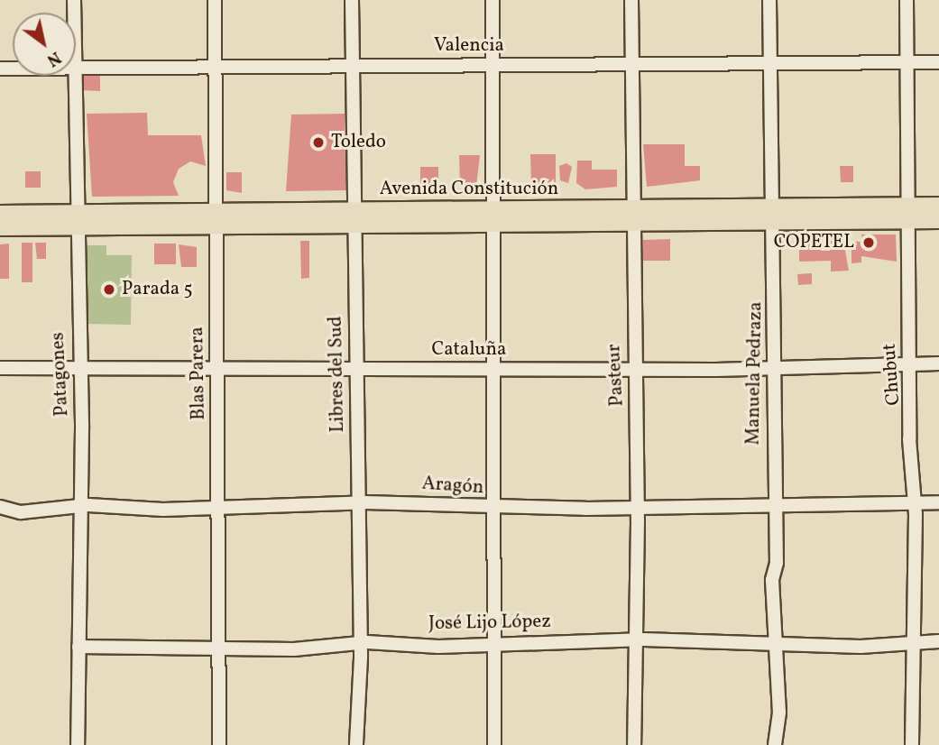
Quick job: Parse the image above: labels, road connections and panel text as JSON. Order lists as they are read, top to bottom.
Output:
{
  "streets": {
    "main road": ["Avenida Constitución"],
    "street": [
      "Valencia",
      "Cataluña",
      "Blas Parera",
      "Manuela Pedraza",
      "Patagones",
      "Libres del Sud",
      "Chubut",
      "Pasteur",
      "Aragón",
      "José Lijo López"
    ]
  },
  "crossings": [
    ["Valencia", "Blas Parera"],
    ["Valencia", "Manuela Pedraza"],
    ["Valencia", "Libres del Sud"],
    ["Valencia", "Chubut"],
    ["Valencia", "Pasteur"],
    ["Avenida Constitución", "Blas Parera"],
    ["Avenida Constitución", "Manuela Pedraza"],
    ["Avenida Constitución", "Patagones"],
    ["Avenida Constitución", "Libres del Sud"],
    ["Avenida Constitución", "Chubut"],
    ["Avenida Constitución", "Pasteur"],
    ["Cataluña", "Blas Parera"],
    ["Cataluña", "Manuela Pedraza"],
    ["Cataluña", "Patagones"],
    ["Cataluña", "Libres del Sud"],
    ["Cataluña", "Chubut"],
    ["Cataluña", "Pasteur"],
    ["Blas Parera", "Aragón"],
    ["Blas Parera", "José Lijo López"],
    ["Manuela Pedraza", "Aragón"],
    ["Manuela Pedraza", "José Lijo López"],
    ["Patagones", "Aragón"],
    ["Patagones", "José Lijo López"],
    ["Libres del Sud", "Aragón"],
    ["Libres del Sud", "José Lijo López"],
    ["Chubut", "Aragón"],
    ["Chubut", "José Lijo López"],
    ["Pasteur", "Aragón"],
    ["Pasteur", "José Lijo López"]
  ],
  "places": ["Toledo", "COPETEL", "Parada 5"],
  "north": "bottom right"
}
